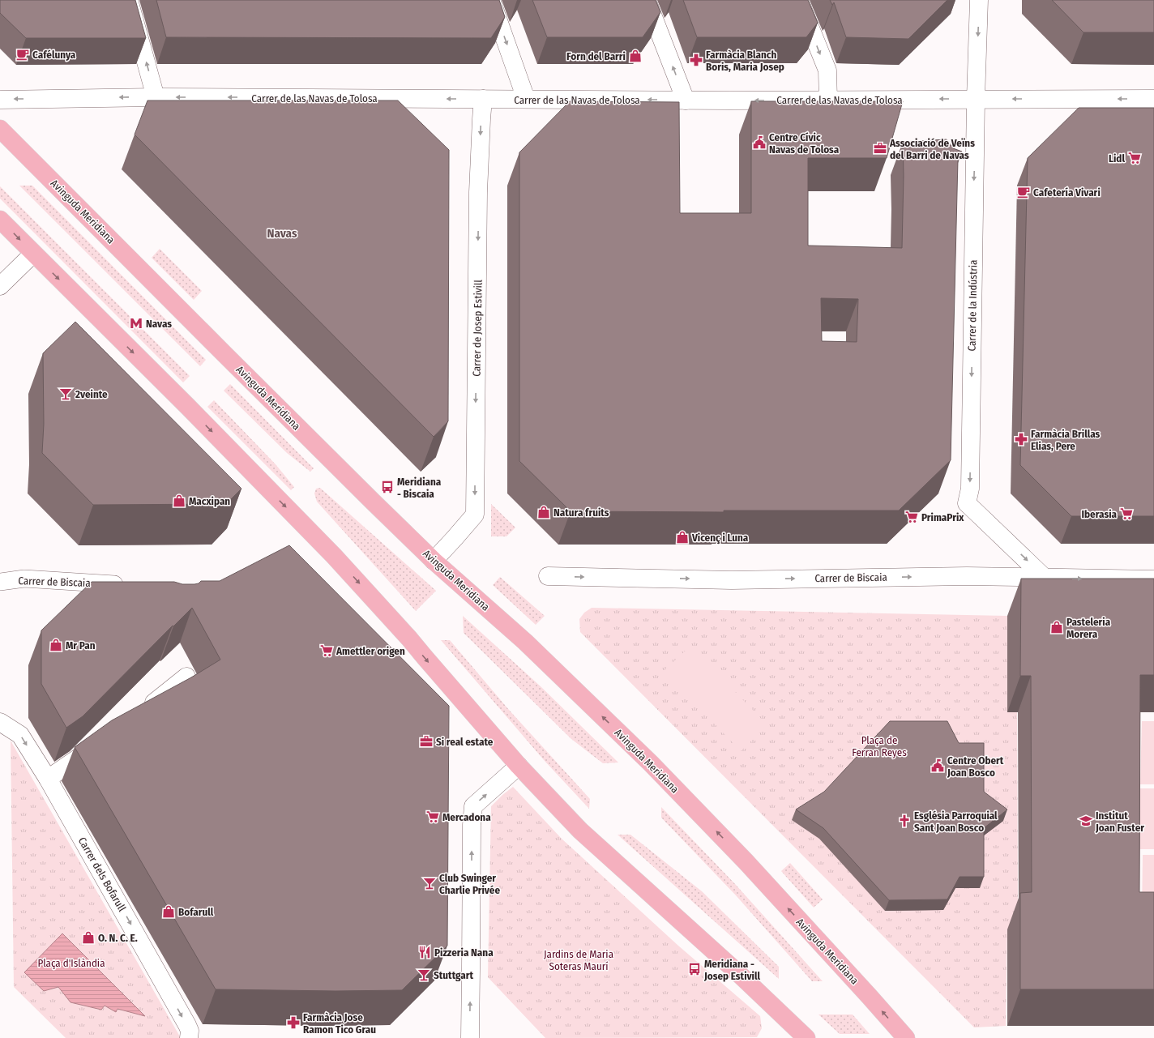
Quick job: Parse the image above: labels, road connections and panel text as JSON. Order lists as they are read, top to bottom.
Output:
{
  "streets": {
    "main road": ["Avinguda Meridiana"],
    "street": [
      "Carrer de las Navas de Tolosa",
      "Carrer de la Indústria",
      "Carrer de Josep Estivill",
      "Carrer de Biscaia",
      "Carrer dels Bofarull"
    ]
  },
  "crossings": [
    ["Carrer de las Navas de Tolosa", "Carrer de la Indústria"],
    ["Carrer de las Navas de Tolosa", "Carrer de Josep Estivill"],
    ["Avinguda Meridiana", "Carrer de Josep Estivill"],
    ["Carrer de la Indústria", "Carrer de Biscaia"]
  ],
  "one_way": [
    "Carrer de las Navas de Tolosa",
    "Carrer de la Indústria",
    "Carrer de Josep Estivill",
    "Carrer de Biscaia",
    "Carrer dels Bofarull"
  ],
  "districts": ["Navas"],
  "parks": ["Plaça de Ferran Reyes", "Jardins de Maria Soteras Maurí", "Plaça d'Islàndia"],
  "places": {
    "cafe": ["Cafélunya", "Cafetería Vivari"],
    "shop": [
      "Forn del Barri",
      "Macxipan",
      "Natura fruits",
      "Vicenç i Luna",
      "Pasteleria Morera",
      "Mr Pan",
      "Bofarull",
      "O. N. C. E."
    ],
    "pharmacy": ["Farmàcia Blanch Boris, Maria Josep", "Farmàcia Brillas Elias, Pere", "Farmàcia Jose Ramon Tico Grau"],
    "public building": ["Centre Cívic Navas de Tolosa", "Centre Obert Joan Bosco"],
    "office": ["Associació de Veïns del Barri de Navas", "Si real estate"],
    "supermarket": [
      "Lidl",
      "Iberasia",
      "PrimaPrix",
      "Amettler origen",
      "Mercadona"
    ],
    "metro station": ["Navas"],
    "bar": ["2veinte", "Club Swinger Charlie Privée", "Stuttgart"],
    "bus stop": ["Meridiana - Biscaia", "Meridiana - Josep Estivill"],
    "church": ["Església Parroquial Sant Joan Bosco"],
    "school or university": ["Institut Joan Fuster"],
    "restaurant": ["Pizzeria Nana"]
  }
}
